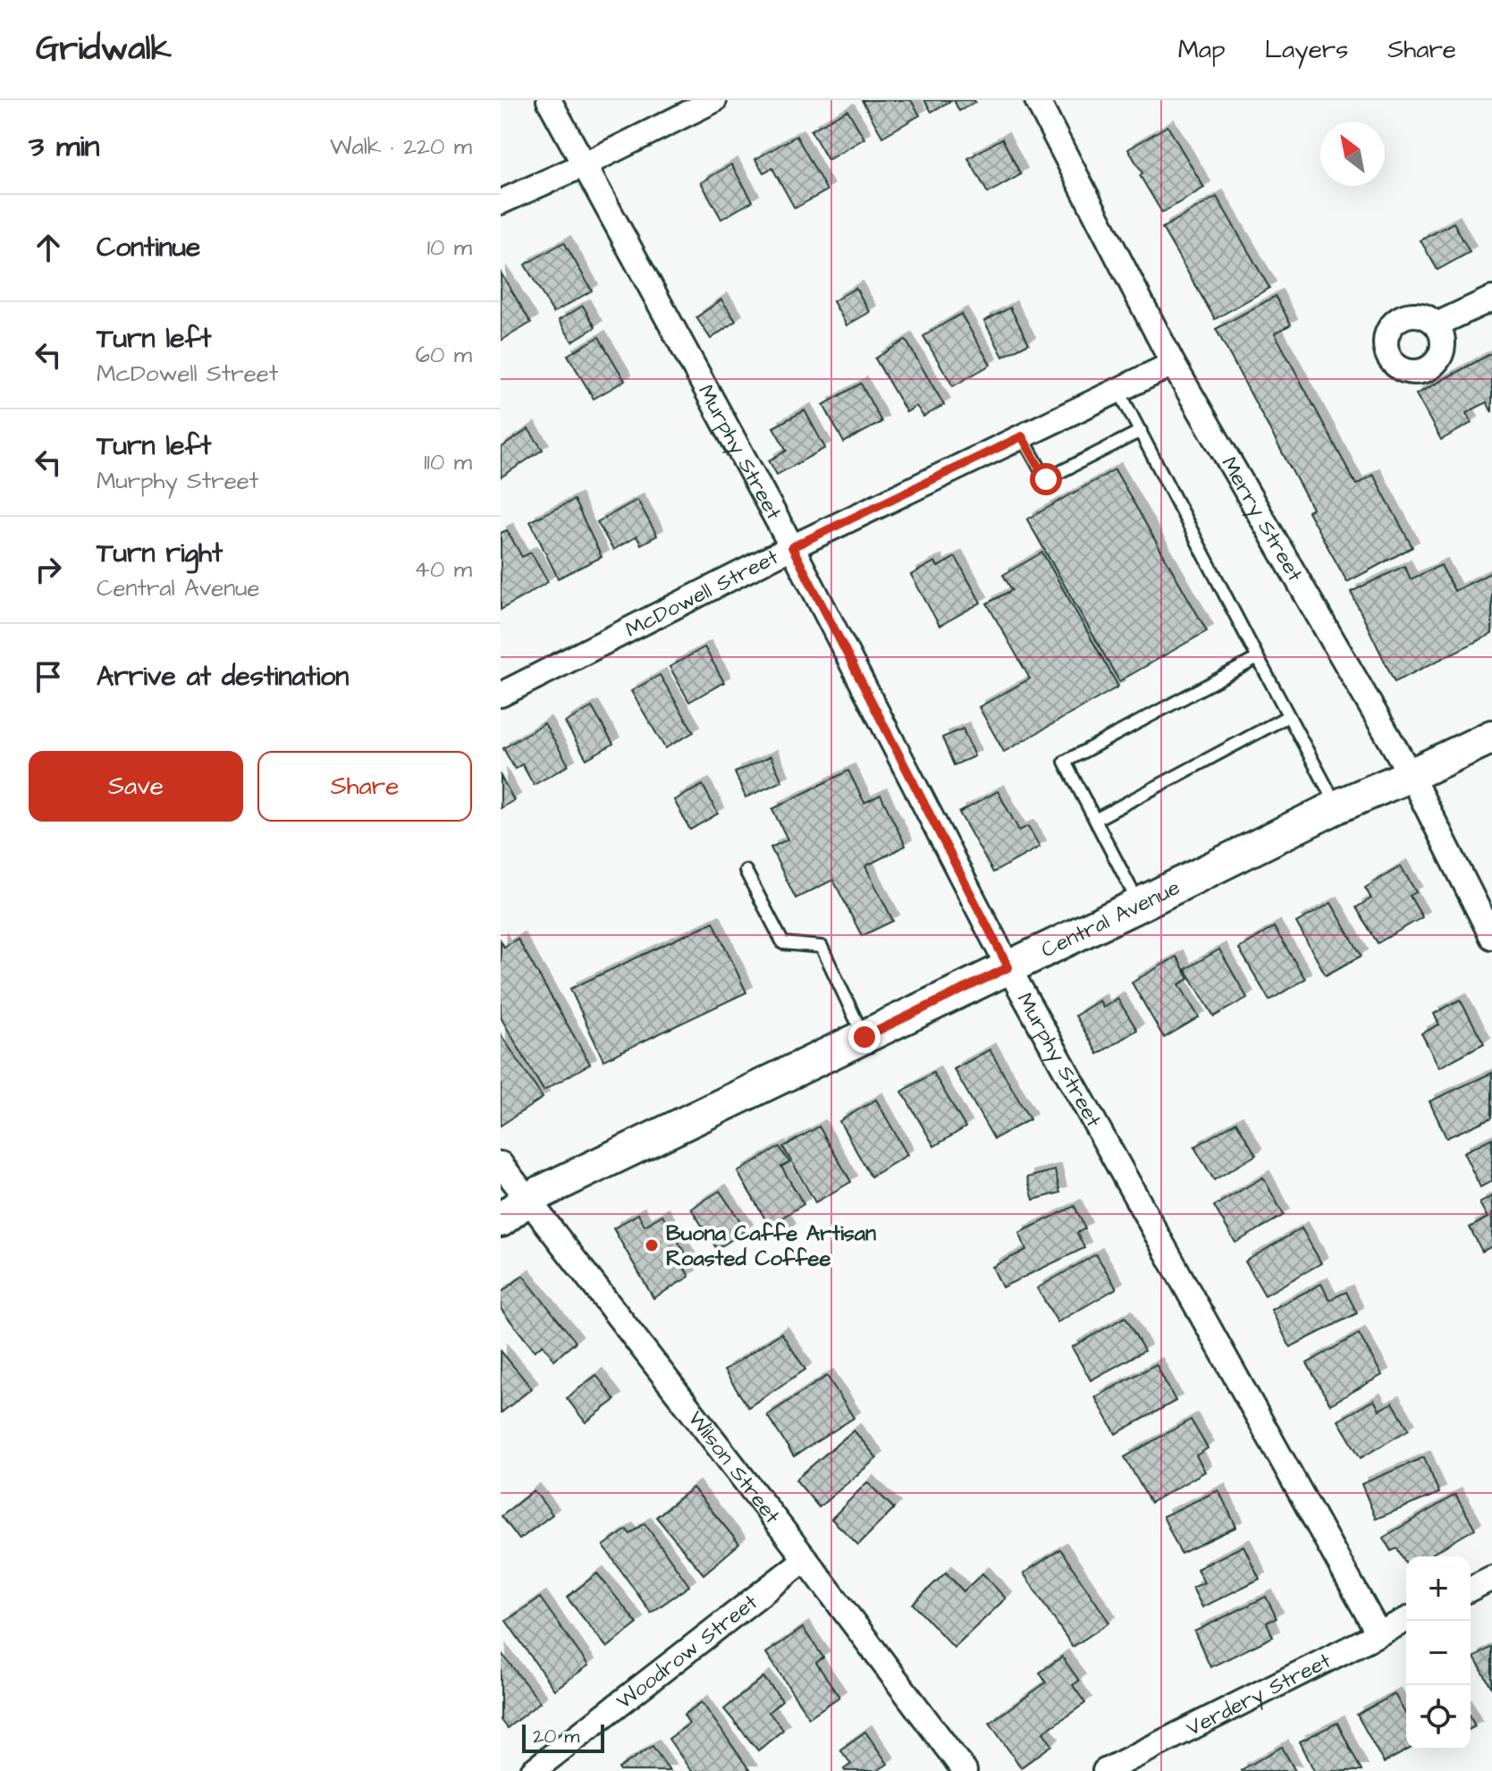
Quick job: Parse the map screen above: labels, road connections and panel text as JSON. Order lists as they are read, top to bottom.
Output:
{
  "streets": {
    "main road": ["Central Avenue"],
    "street": [
      "Murphy Street",
      "Merry Street",
      "McDowell Street",
      "Wilson Street",
      "Woodrow Street",
      "Verdery Street"
    ]
  },
  "crossings": [
    ["Murphy Street", "McDowell Street"],
    ["Murphy Street", "Central Avenue"],
    ["Murphy Street", "Verdery Street"],
    ["Merry Street", "McDowell Street"],
    ["Merry Street", "Central Avenue"],
    ["Central Avenue", "Wilson Street"],
    ["Wilson Street", "Woodrow Street"]
  ],
  "places": ["Buona Caffe Artisan Roasted Coffee"],
  "scale_bar": "20 m",
  "north": "top left",
  "page": {
    "header": "Gridwalk",
    "nav": ["Map", "Layers", "Share"],
    "heading": ["3 min", "Walk · 220 m"],
    "list": [
      ["Continue", "10 m"],
      ["Turn left", "McDowell Street", "60 m"],
      ["Turn left", "Murphy Street", "110 m"],
      ["Turn right", "Central Avenue", "40 m"],
      "Arrive at destination"
    ],
    "buttons": ["Save", "Share"],
    "map_buttons": ["+", "−"],
    "scale": "20 m"
  }
}
